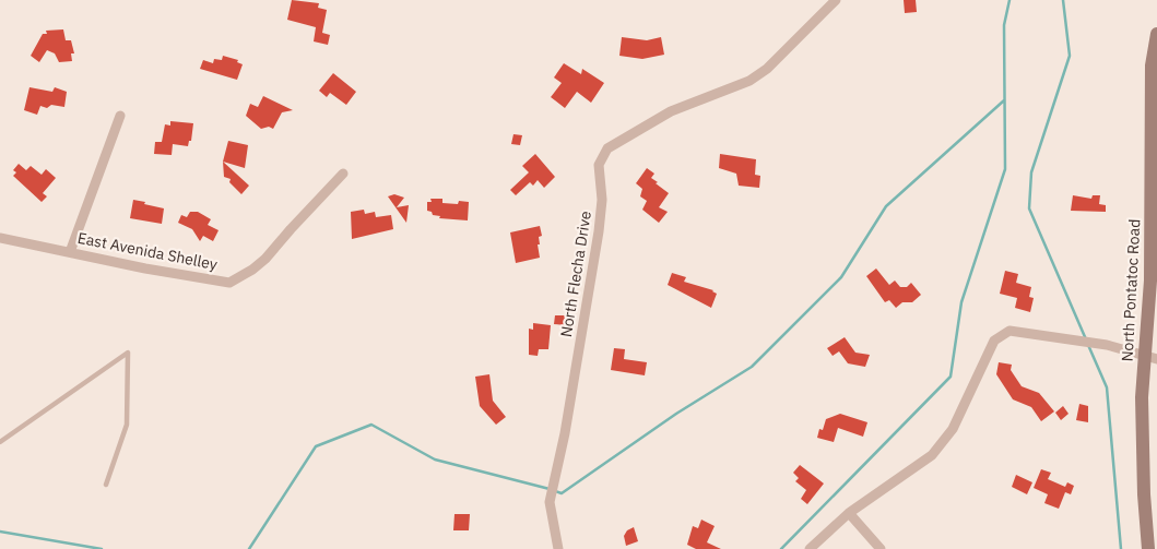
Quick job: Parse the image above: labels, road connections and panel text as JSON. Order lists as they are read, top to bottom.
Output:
{
  "streets": {
    "street": ["East Avenida Shelley", "North Flecha Drive", "North Pontatoc Road"]
  }
}
